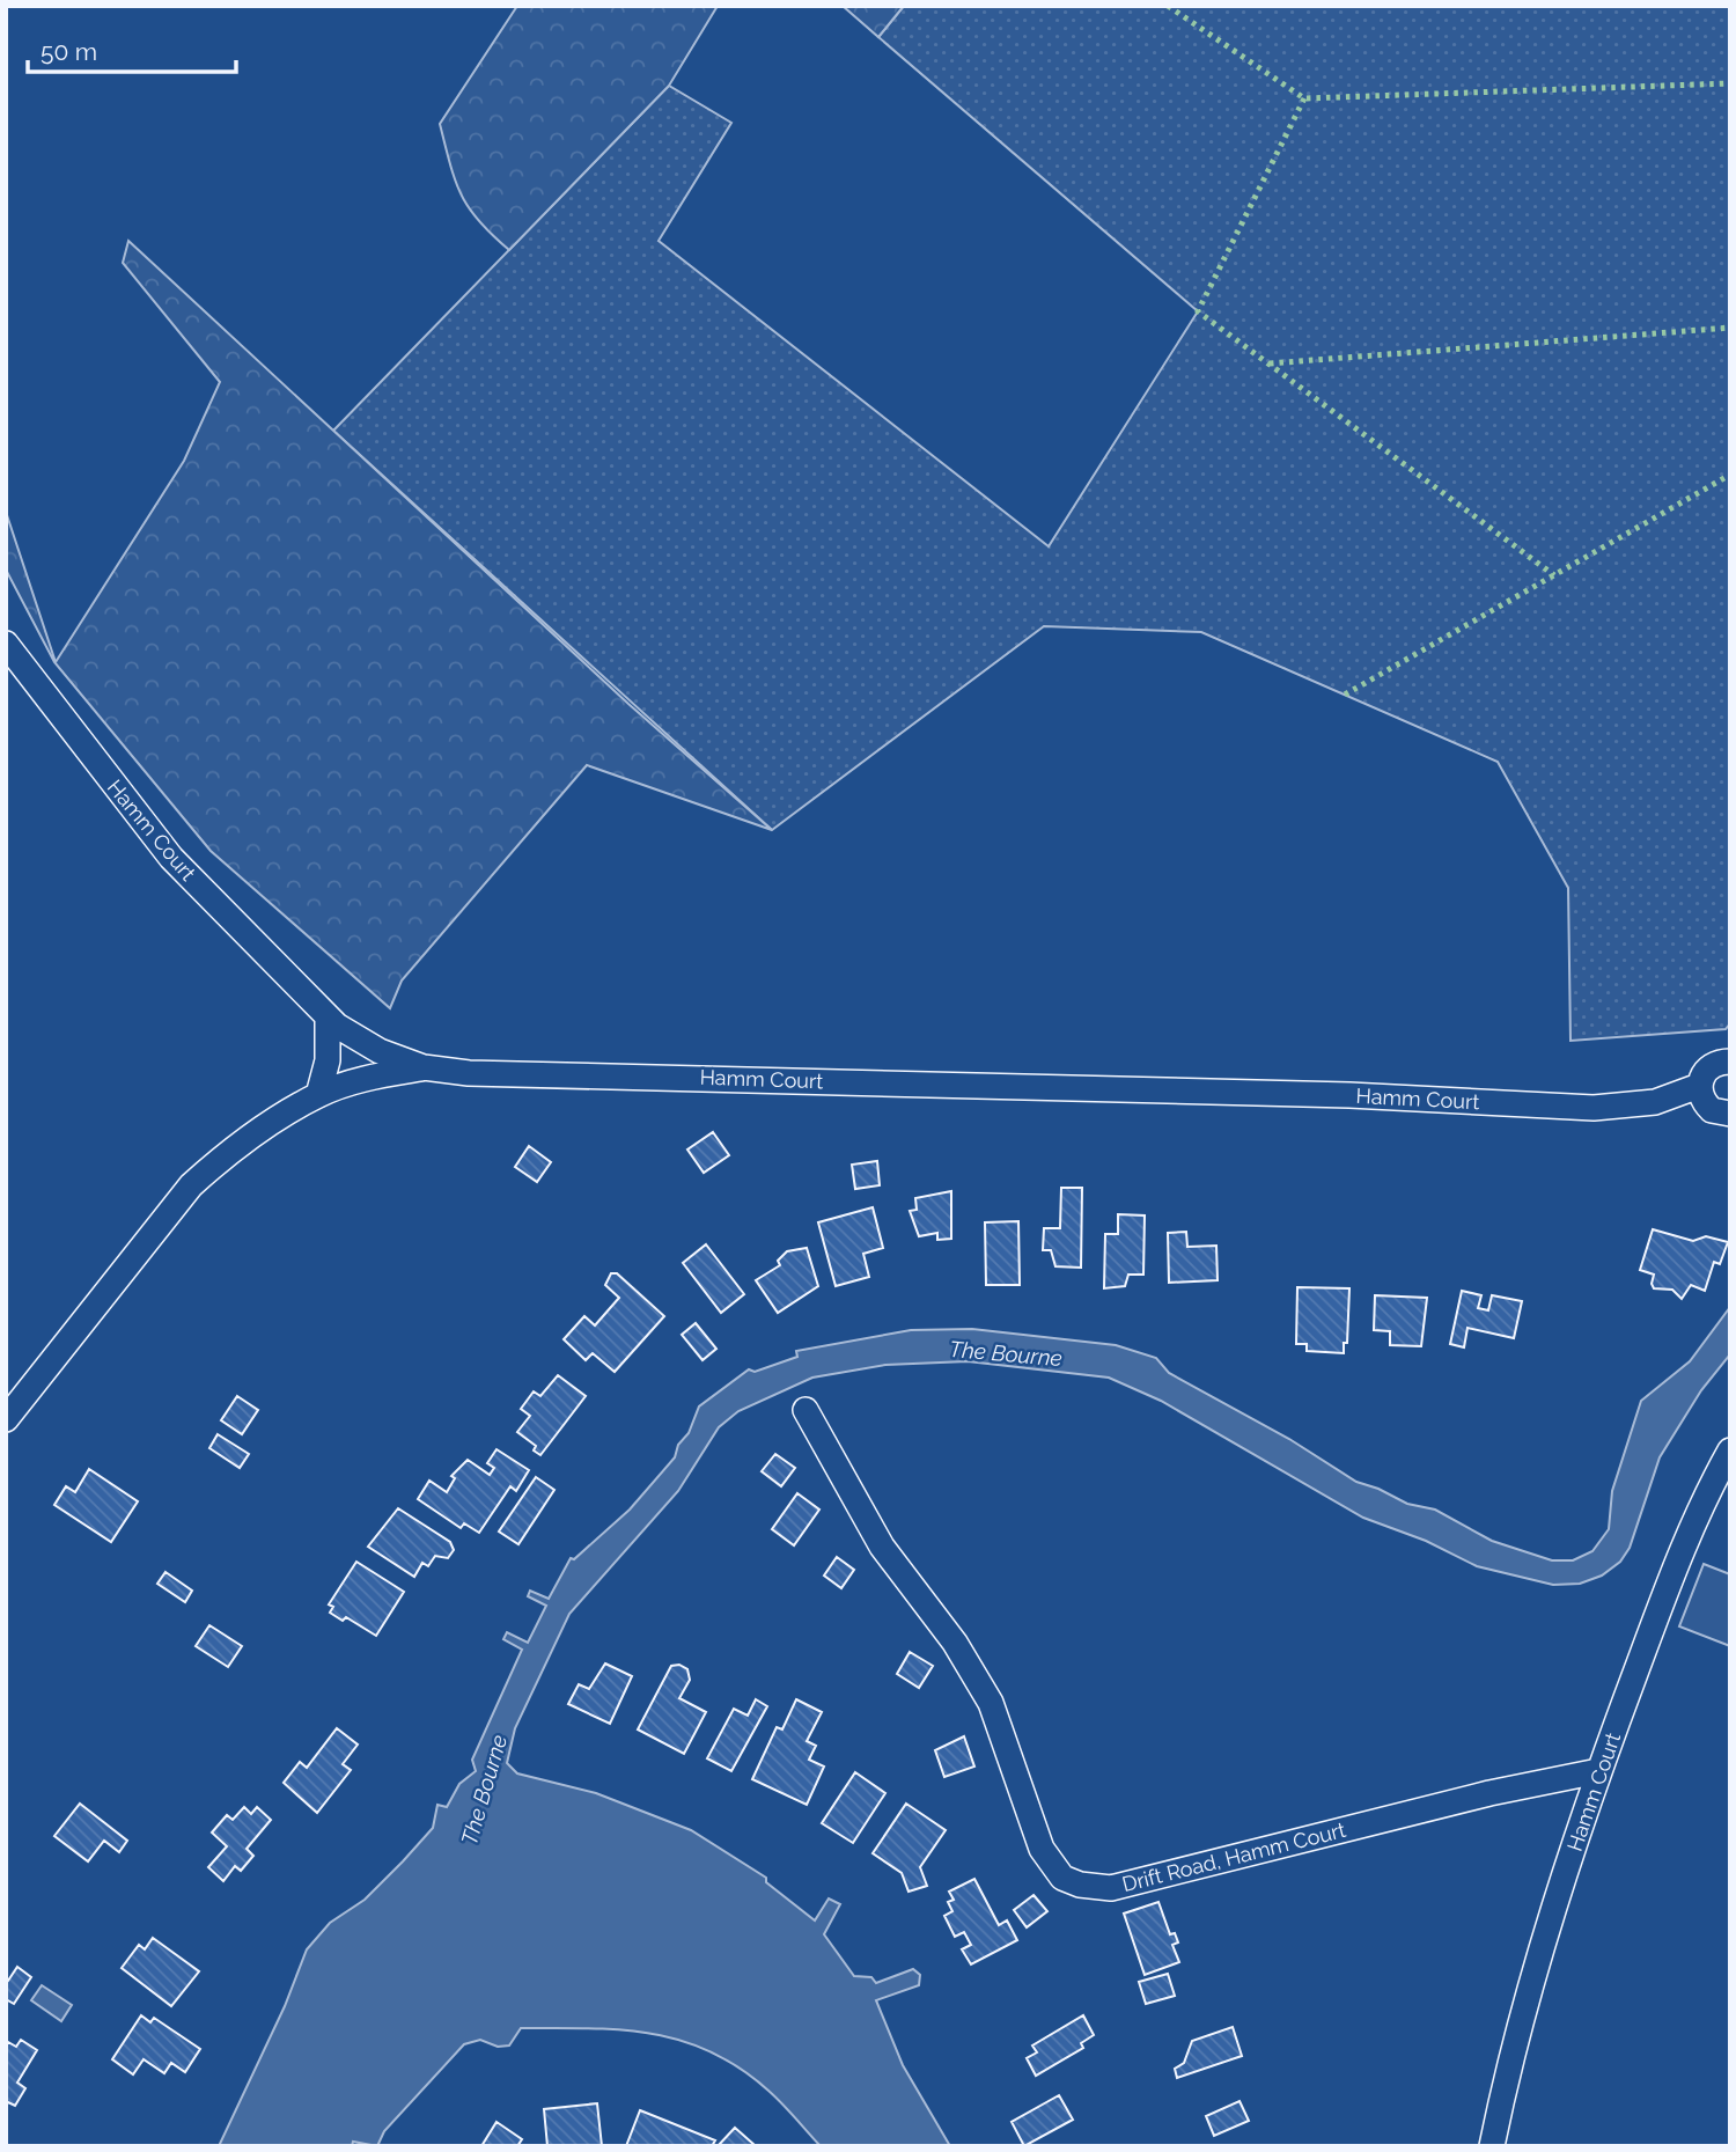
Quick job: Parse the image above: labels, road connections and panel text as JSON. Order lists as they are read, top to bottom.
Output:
{
  "streets": {
    "street": ["Hamm Court", "Drift Road, Hamm Court"]
  },
  "crossings": [
    ["Hamm Court", "Drift Road, Hamm Court"]
  ],
  "water": ["The Bourne"],
  "scale_bar": "50 m"
}
